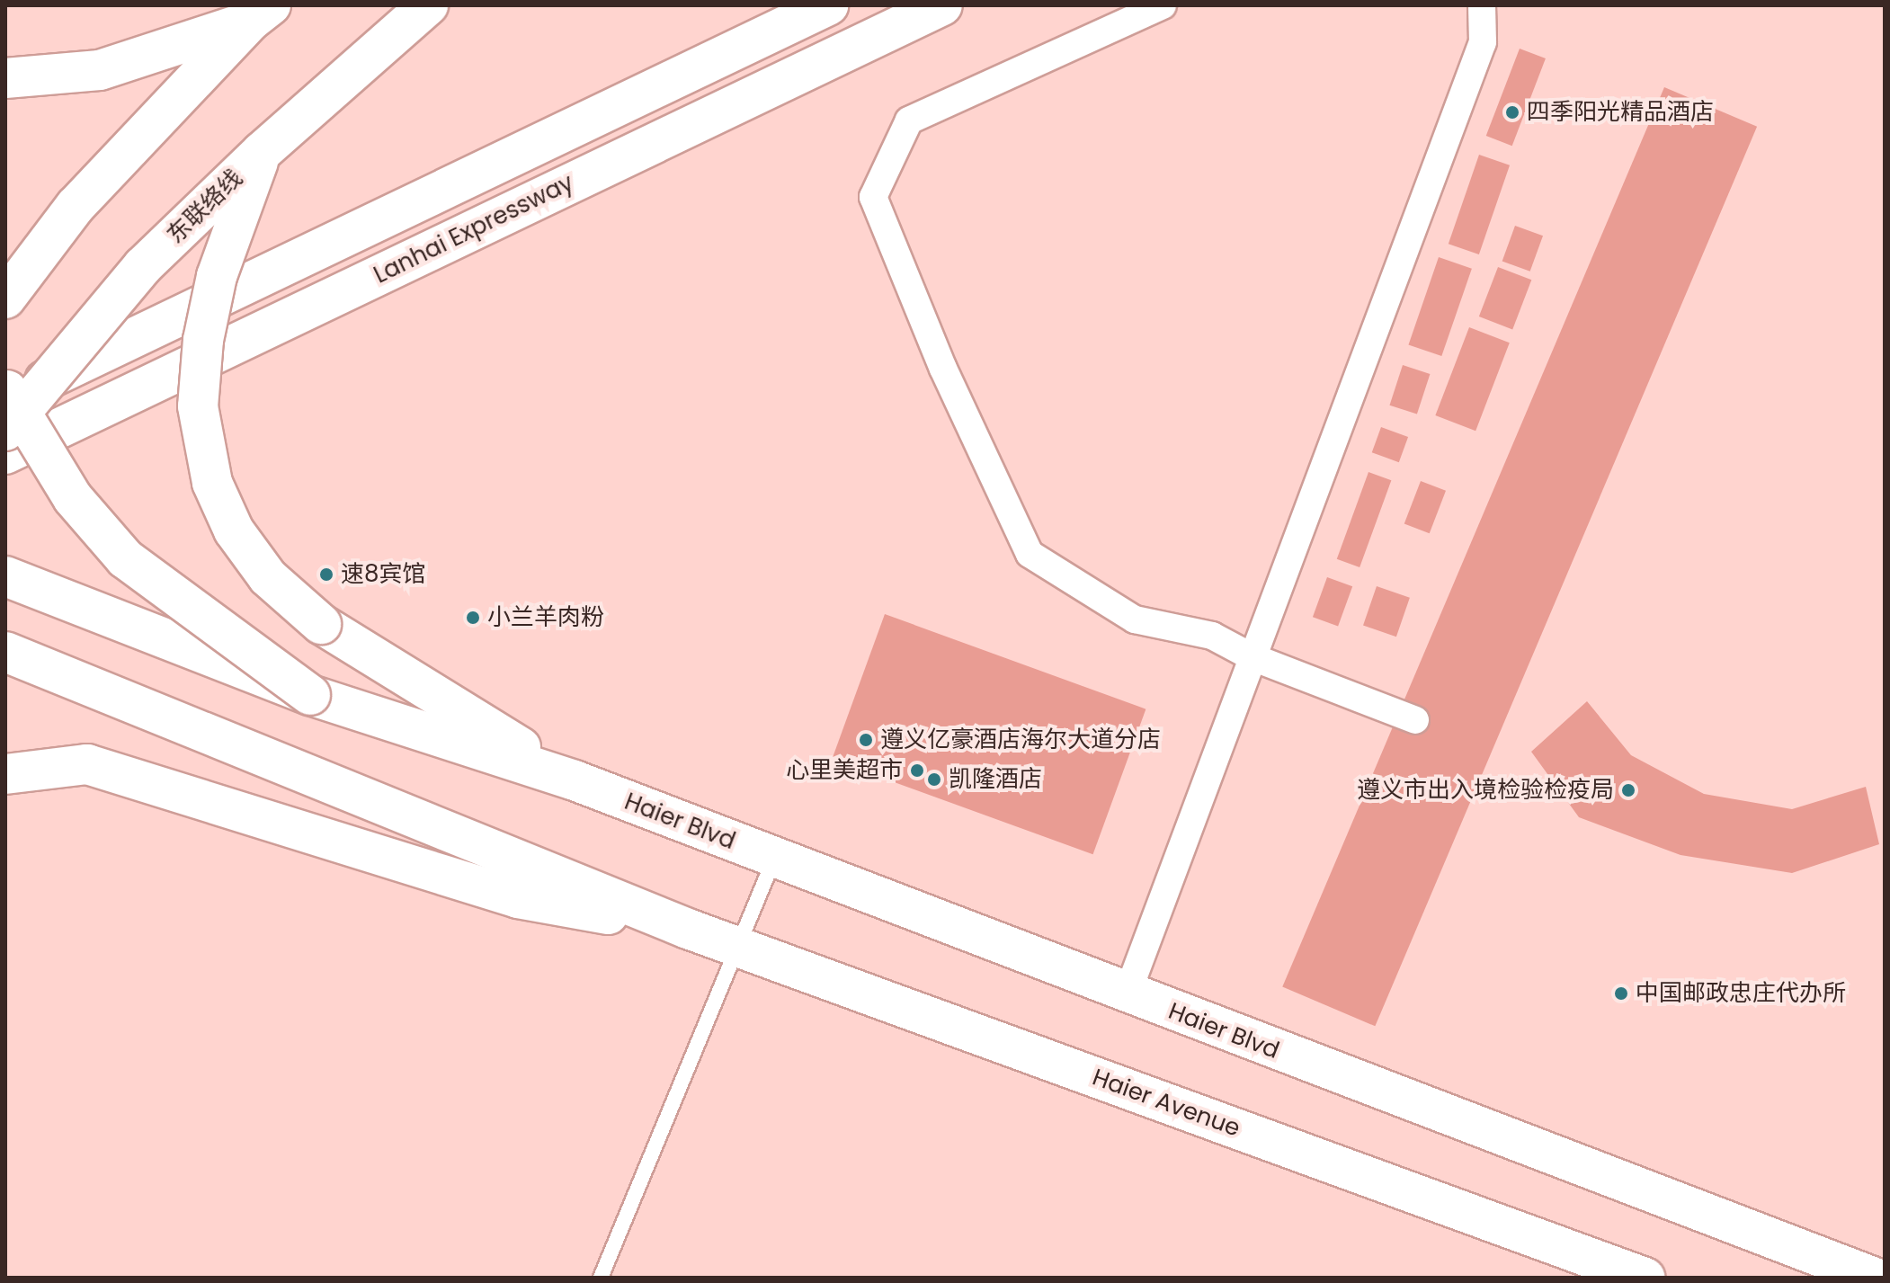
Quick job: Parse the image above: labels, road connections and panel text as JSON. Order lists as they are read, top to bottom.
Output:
{
  "streets": {
    "highway": [
      "东联络线",
      "Lanhai Expressway",
      "Haier Blvd",
      "Haier Avenue"
    ]
  },
  "places": [
    "四季阳光精品酒店",
    "速8宾馆",
    "小兰羊肉粉",
    "遵义亿豪酒店海尔大道分店",
    "心里美超市",
    "凯隆酒店",
    "遵义市出入境检验检疫局",
    "中国邮政忠庄代办所"
  ]
}
